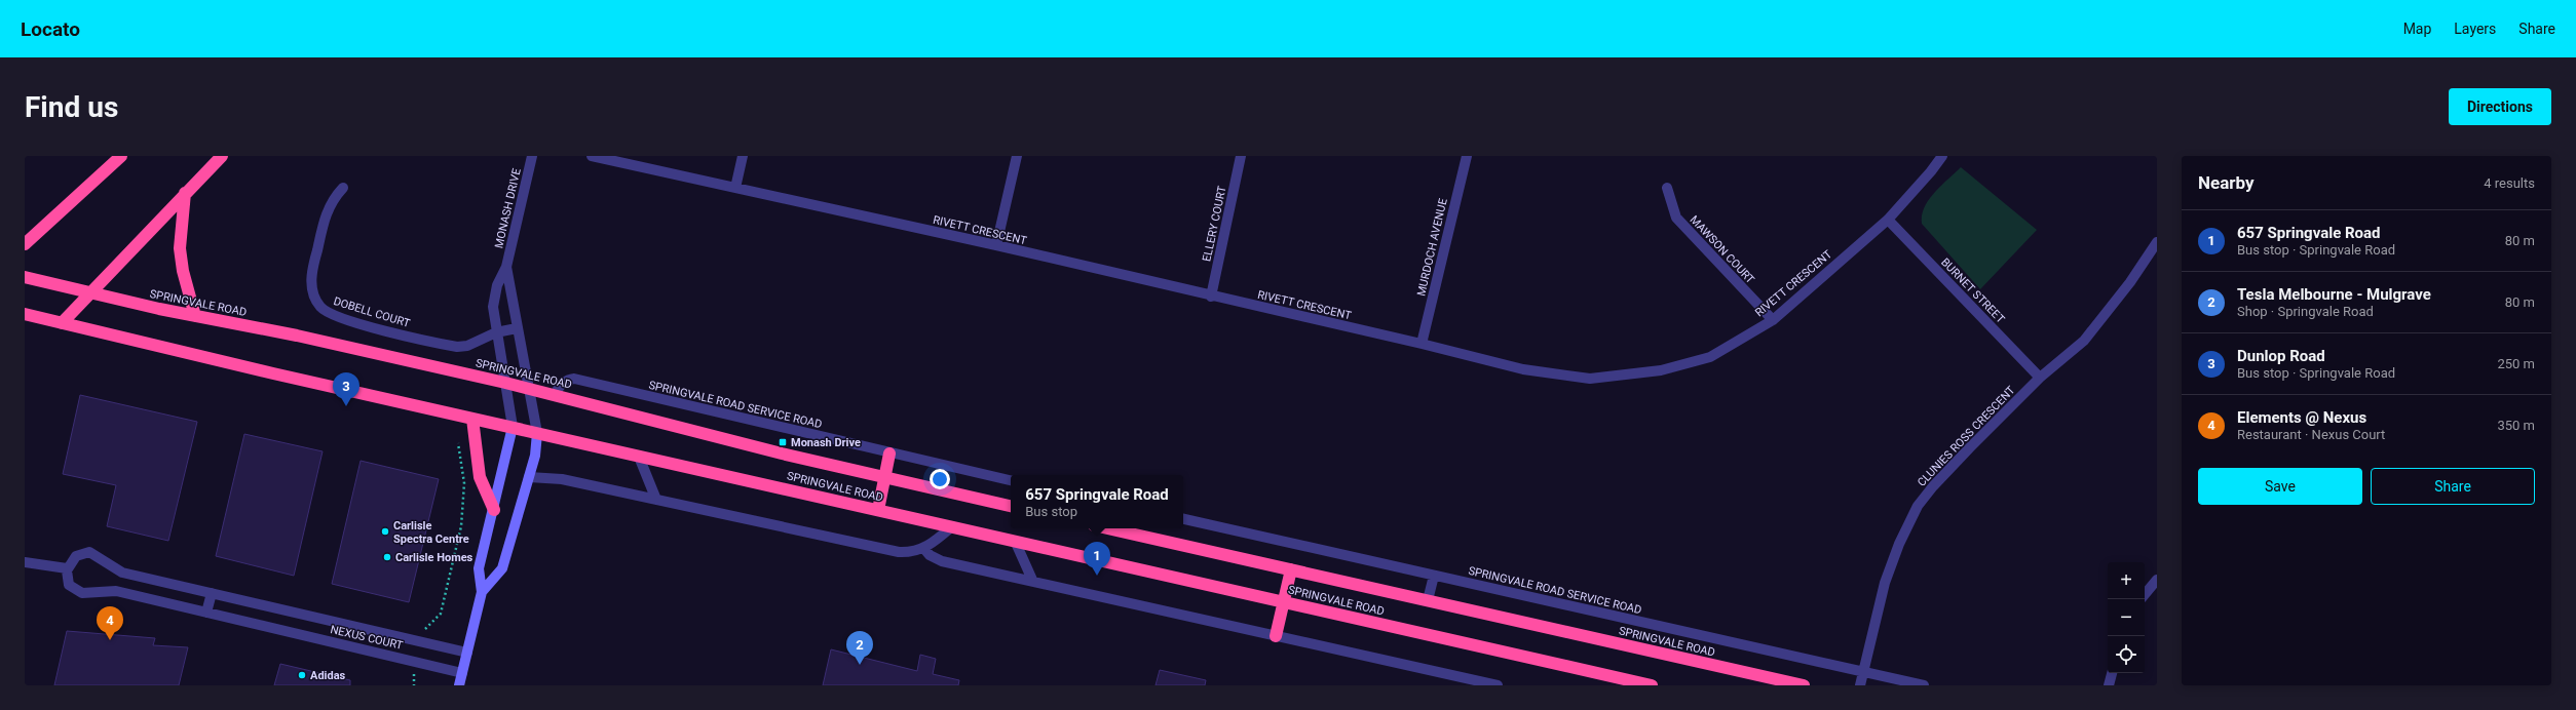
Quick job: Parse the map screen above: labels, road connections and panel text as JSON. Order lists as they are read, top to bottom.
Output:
{
  "streets": {
    "highway": ["SPRINGVALE ROAD"],
    "street": [
      "MONASH DRIVE",
      "ELLERY COURT",
      "RIVETT CRESCENT",
      "MURDOCH AVENUE",
      "MAWSON COURT",
      "BURNET STREET",
      "DOBELL COURT",
      "SPRINGVALE ROAD SERVICE ROAD",
      "CLUNIES ROSS CRESCENT",
      "NEXUS COURT"
    ]
  },
  "crossings": [
    ["MONASH DRIVE", "SPRINGVALE ROAD"],
    ["MONASH DRIVE", "DOBELL COURT"],
    ["ELLERY COURT", "RIVETT CRESCENT"],
    ["RIVETT CRESCENT", "MURDOCH AVENUE"],
    ["RIVETT CRESCENT", "MAWSON COURT"],
    ["RIVETT CRESCENT", "BURNET STREET"],
    ["BURNET STREET", "CLUNIES ROSS CRESCENT"],
    ["SPRINGVALE ROAD", "SPRINGVALE ROAD SERVICE ROAD"],
    ["SPRINGVALE ROAD SERVICE ROAD", "CLUNIES ROSS CRESCENT"]
  ],
  "places": {
    "transit": ["Monash Drive"],
    "other": ["Carlisle Spectra Centre", "Carlisle Homes", "Adidas"]
  },
  "page": {
    "header": "Locato",
    "nav": ["Map", "Layers", "Share"],
    "buttons": [
      "Directions",
      ["Save", "Share"]
    ],
    "title": "Find us",
    "heading": ["Nearby", "4 results"],
    "list": [
      {
        "mark": "1",
        "name": "657 Springvale Road",
        "note": "Bus stop · Springvale Road",
        "value": "80 m"
      },
      {
        "mark": "2",
        "name": "Tesla Melbourne - Mulgrave",
        "note": "Shop · Springvale Road",
        "value": "80 m"
      },
      {
        "mark": "3",
        "name": "Dunlop Road",
        "note": "Bus stop · Springvale Road",
        "value": "250 m"
      },
      {
        "mark": "4",
        "name": "Elements @ Nexus",
        "note": "Restaurant · Nexus Court",
        "value": "350 m"
      }
    ],
    "pins": [
      "3",
      "1",
      "4",
      "2"
    ],
    "popup": ["657 Springvale Road", "Bus stop"],
    "map_buttons": ["+", "−"]
  }
}
